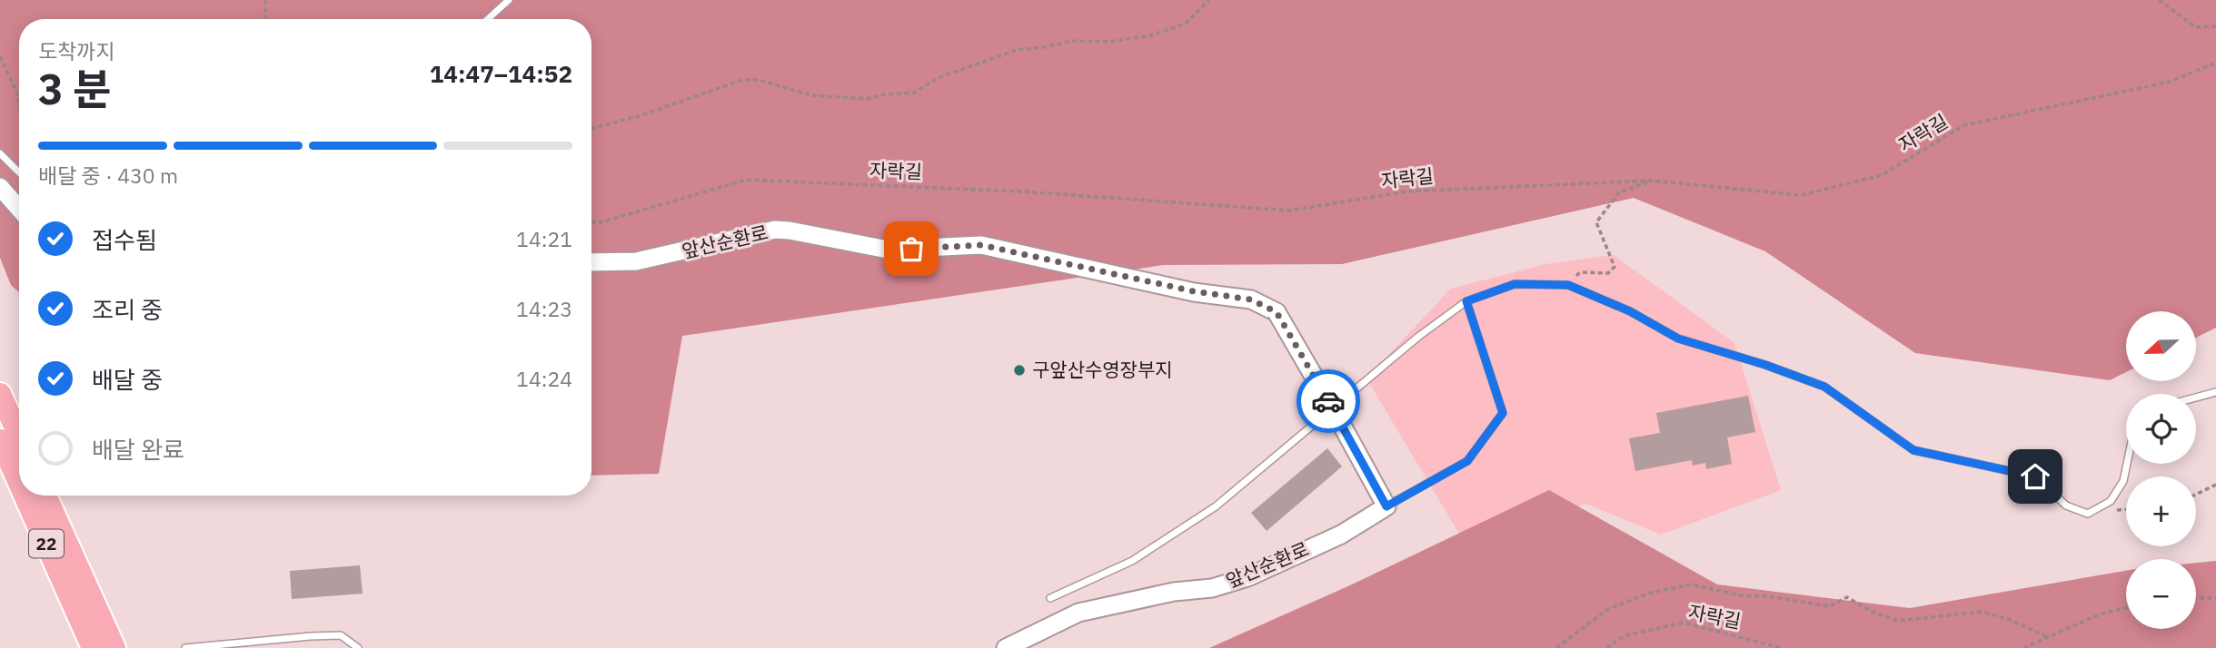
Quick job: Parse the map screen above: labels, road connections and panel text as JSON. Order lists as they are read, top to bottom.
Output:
{
  "streets": {
    "highway": ["22"],
    "street": ["앞산순환로"],
    "path": ["자락길"]
  },
  "places": ["구앞산수영장부지"],
  "north": "left",
  "page": {
    "heading": ["3 분", "도착까지", "14:47–14:52"],
    "bar": "배달 중 · 430 m",
    "list": [
      ["접수됨", "14:21"],
      ["조리 중", "14:23"],
      ["배달 중", "14:24"],
      "배달 완료"
    ],
    "map_buttons": ["+", "−"]
  }
}
